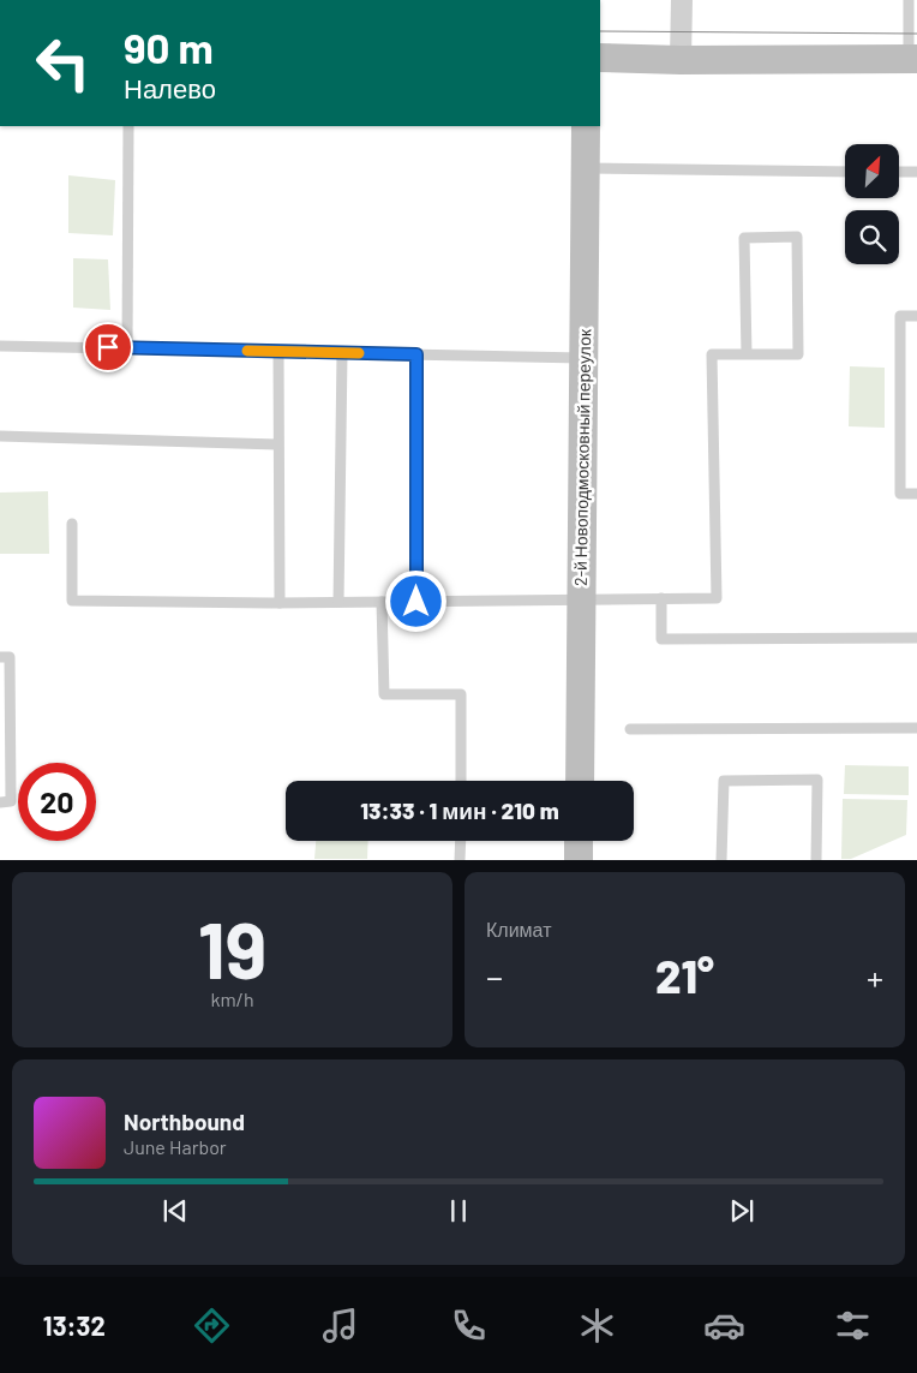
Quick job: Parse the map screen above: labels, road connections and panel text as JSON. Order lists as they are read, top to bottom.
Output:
{
  "streets": {
    "street": ["2-й Новоподмосковный переулок"]
  },
  "north": "top right",
  "page": {
    "turn": ["90 m", "Налево"],
    "limit": "20",
    "trip": "13:33 · 1 мин · 210 m",
    "tile": [
      ["19", "km/h"],
      "Климат"
    ],
    "heat": ["−", "21°", "+"],
    "song": ["Northbound", "June Harbor"],
    "tabs": "13:32"
  }
}
